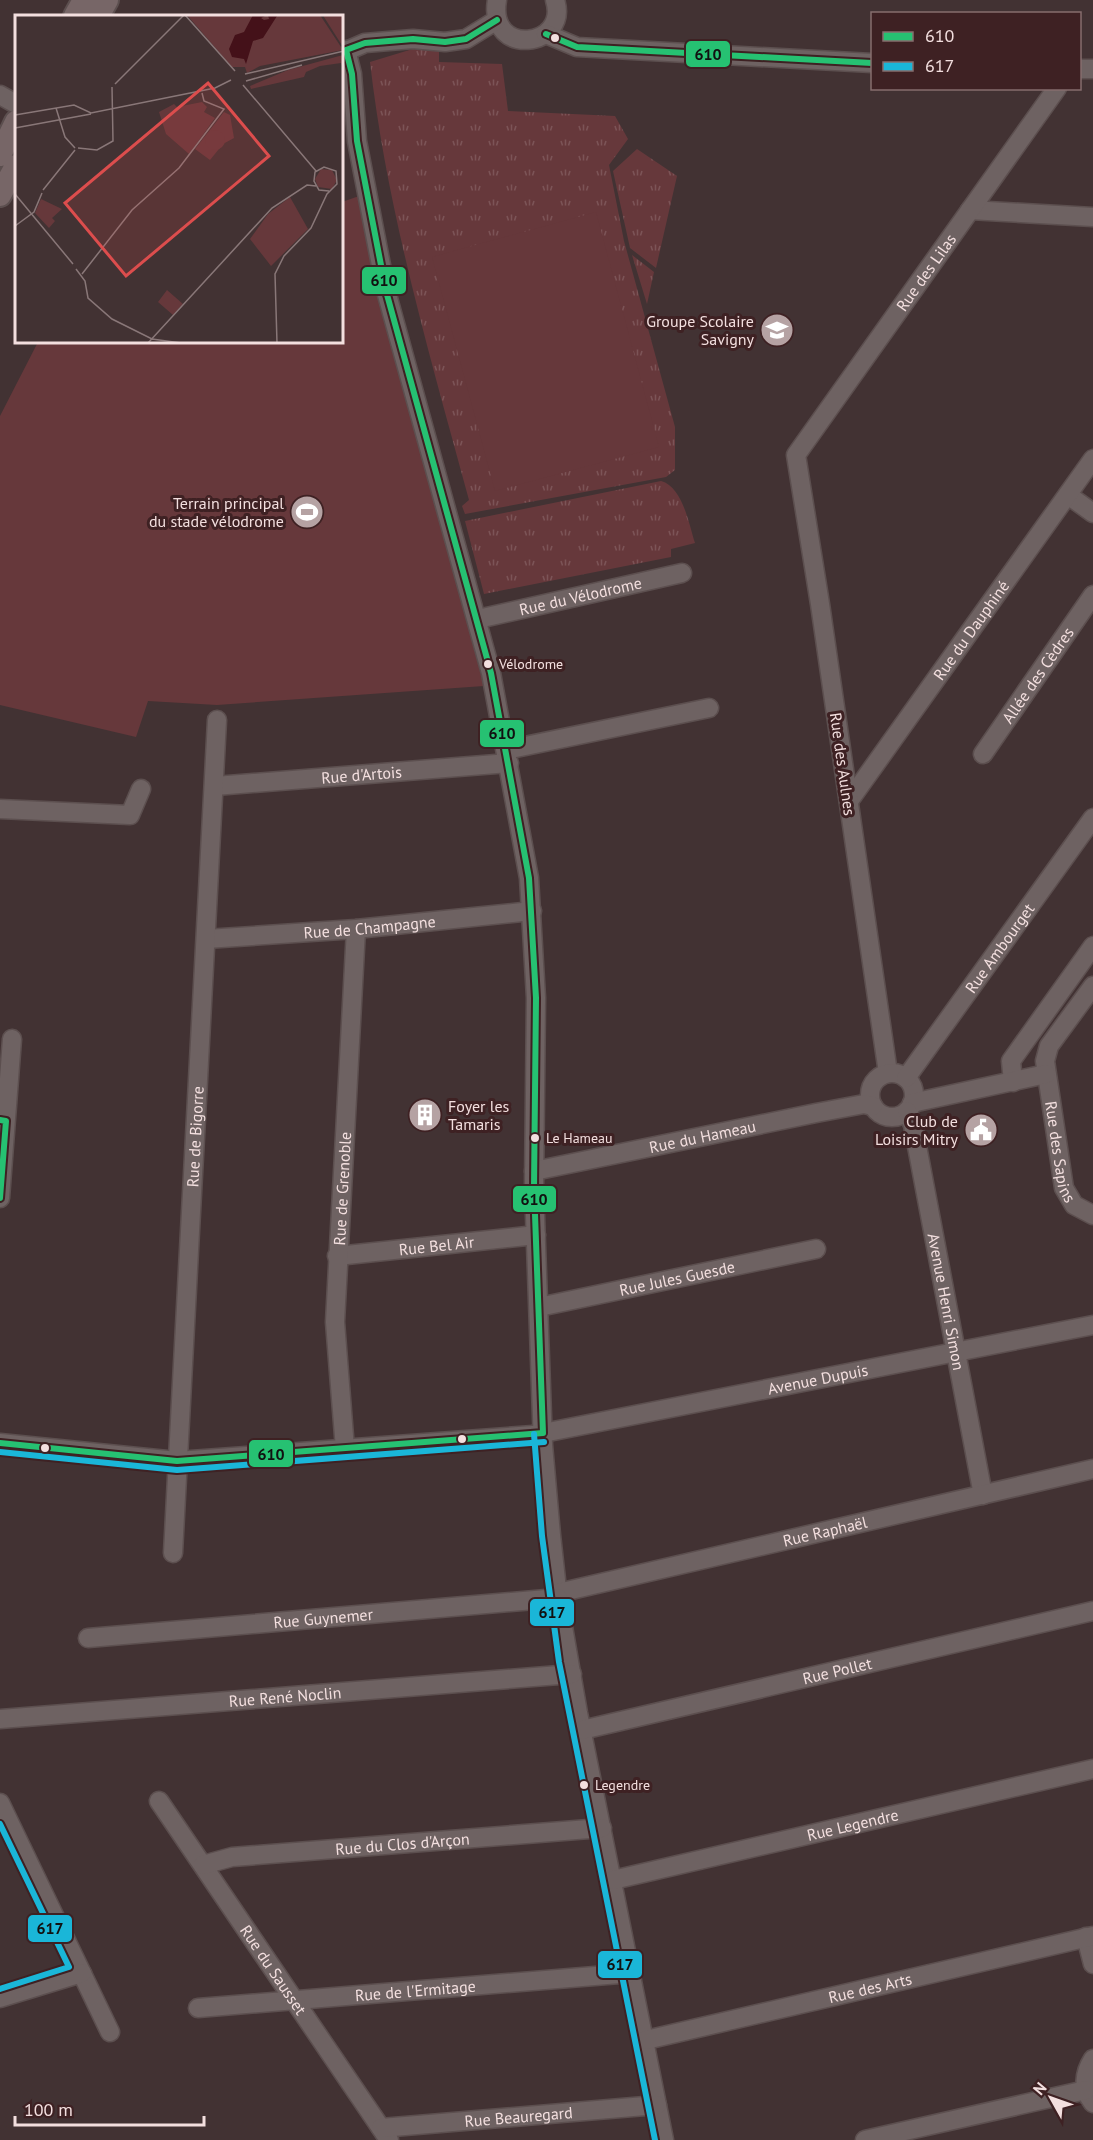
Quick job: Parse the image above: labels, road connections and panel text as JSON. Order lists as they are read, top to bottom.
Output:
{
  "streets": {
    "street": [
      "Rue des Lilas",
      "Rue du Vélodrome",
      "Rue du Dauphiné",
      "Allée des Cèdres",
      "Rue des Aulnes",
      "Rue d'Artois",
      "Rue de Champagne",
      "Rue Ambourget",
      "Rue du Hameau",
      "Rue de Bigorre",
      "Rue des Sapins",
      "Rue de Grenoble",
      "Rue Bel Air",
      "Rue Jules Guesde",
      "Avenue Henri Simon",
      "Avenue Dupuis",
      "Rue Raphaël",
      "Rue Guynemer",
      "Rue Pollet",
      "Rue René Noclin",
      "Rue Legendre",
      "Rue du Clos d'Arçon",
      "Rue du Sausset",
      "Rue des Arts",
      "Rue de l'Ermitage",
      "Rue Beauregard"
    ]
  },
  "crossings": [
    ["Rue des Lilas", "Rue des Aulnes"],
    ["Rue du Dauphiné", "Rue des Aulnes"],
    ["Rue des Aulnes", "Rue Ambourget"],
    ["Rue des Aulnes", "Rue du Hameau"],
    ["Rue des Aulnes", "Avenue Henri Simon"],
    ["Rue d'Artois", "Rue de Bigorre"],
    ["Rue de Champagne", "Rue de Bigorre"],
    ["Rue de Champagne", "Rue de Grenoble"],
    ["Rue Ambourget", "Rue du Hameau"],
    ["Rue Ambourget", "Avenue Henri Simon"],
    ["Rue du Hameau", "Avenue Henri Simon"],
    ["Rue de Bigorre", "Avenue Dupuis"],
    ["Rue de Grenoble", "Rue Bel Air"],
    ["Rue de Grenoble", "Avenue Dupuis"],
    ["Avenue Henri Simon", "Avenue Dupuis"],
    ["Avenue Henri Simon", "Rue Raphaël"],
    ["Rue Raphaël", "Rue Guynemer"],
    ["Rue du Clos d'Arçon", "Rue du Sausset"],
    ["Rue du Sausset", "Rue de l'Ermitage"],
    ["Rue du Sausset", "Rue Beauregard"]
  ],
  "places": {
    "school or university": ["Groupe Scolaire Savigny"],
    "sports": ["Terrain principal du stade vélodrome"],
    "other": ["Vélodrome", "Le Hameau", "Legendre"],
    "building": ["Foyer les Tamaris"],
    "public building": ["Club de Loisirs Mitry"]
  },
  "lines": ["transit line 610", "transit line 617"],
  "legend": ["610", "617"],
  "scale_bar": "100 m",
  "north": "top left"
}
